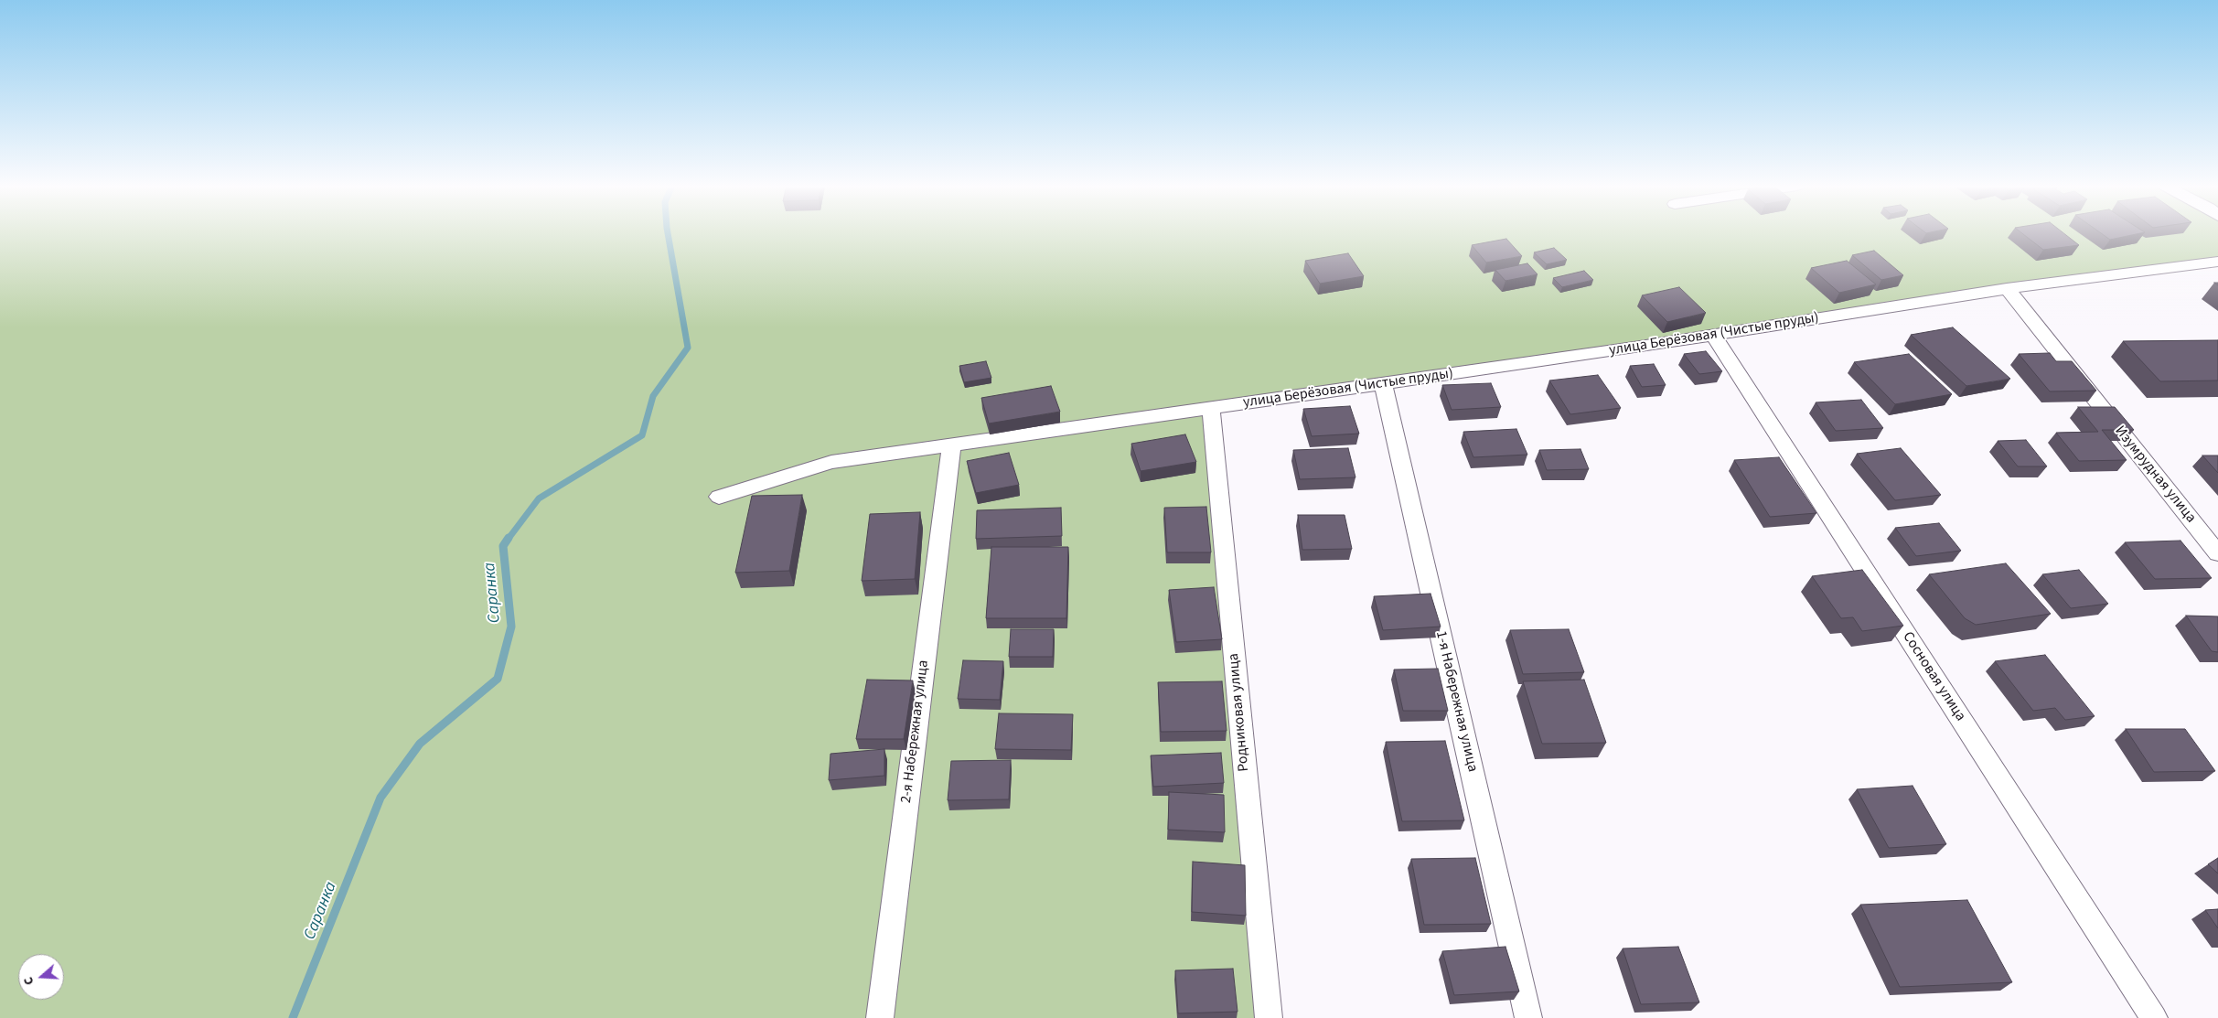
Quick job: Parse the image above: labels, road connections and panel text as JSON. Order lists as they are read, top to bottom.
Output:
{
  "streets": {
    "street": [
      "улица Берёзовая (Чистые пруды)",
      "Изумрудная улица",
      "Сосновая улица",
      "1-я Набережная улица",
      "Родниковая улица",
      "2-я Набережная улица"
    ]
  },
  "crossings": [
    ["улица Берёзовая (Чистые пруды)", "Изумрудная улица"],
    ["улица Берёзовая (Чистые пруды)", "Сосновая улица"],
    ["улица Берёзовая (Чистые пруды)", "1-я Набережная улица"],
    ["улица Берёзовая (Чистые пруды)", "Родниковая улица"],
    ["улица Берёзовая (Чистые пруды)", "2-я Набережная улица"]
  ],
  "water": ["Саранка"],
  "north": "left"
}
